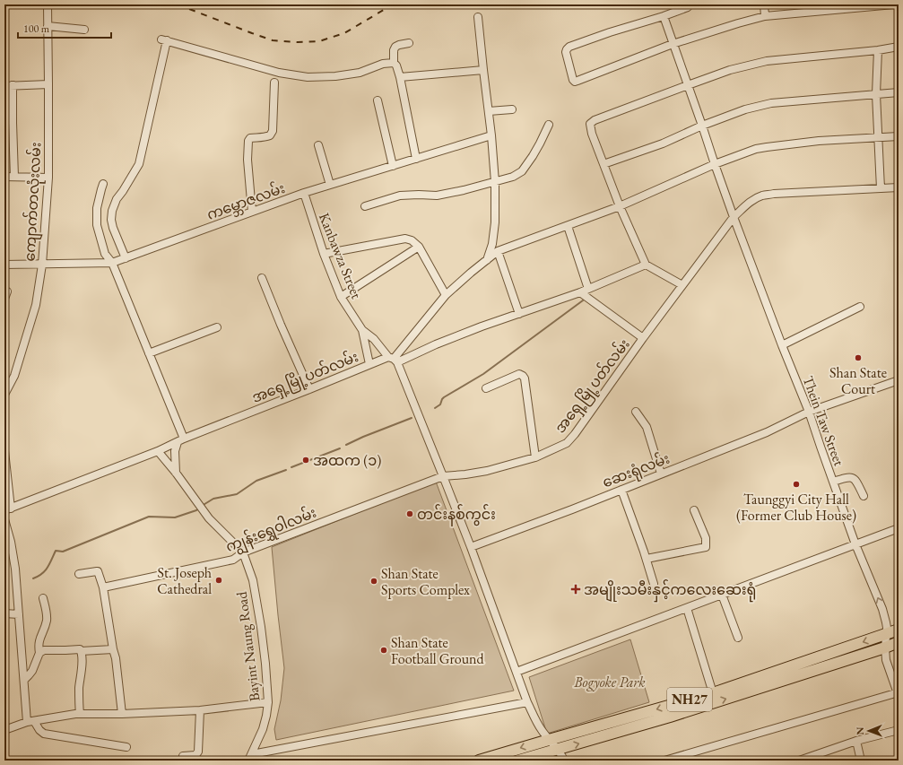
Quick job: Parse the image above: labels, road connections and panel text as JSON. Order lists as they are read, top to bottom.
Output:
{
  "streets": {
    "highway": ["NH27"],
    "street": [
      "ကမ္ဘောဇလမ်း",
      "ကျောက်တလုံးလမ်း",
      "Kanbawza Street",
      "အရှေ့မြို့ပတ်လမ်း",
      "Thein Taw Street",
      "ဆေးရုံလမ်း",
      "ကျွန်းရွှေဝါလမ်း",
      "Bayint Naung Road"
    ]
  },
  "crossings": [
    ["ကမ္ဘောဇလမ်း", "ကျောက်တလုံးလမ်း"],
    ["ကမ္ဘောဇလမ်း", "Kanbawza Street"],
    ["Kanbawza Street", "အရှေ့မြို့ပတ်လမ်း"],
    ["အရှေ့မြို့ပတ်လမ်း", "Thein Taw Street"],
    ["အရှေ့မြို့ပတ်လမ်း", "ကျွန်းရွှေဝါလမ်း"],
    ["အရှေ့မြို့ပတ်လမ်း", "Bayint Naung Road"],
    ["Thein Taw Street", "ဆေးရုံလမ်း"],
    ["Thein Taw Street", "NH27"],
    ["ကျွန်းရွှေဝါလမ်း", "Bayint Naung Road"]
  ],
  "parks": ["Bogyoke Park"],
  "places": {
    "other": [
      "Shan State Court",
      "အထက (၁)",
      "Taunggyi City Hall (Former Club House)",
      "တင်းနစ်ကွင်း",
      "St. Joseph Cathedral",
      "Shan State Sports Complex",
      "Shan State Football Ground"
    ],
    "health": ["အမျိုးသမီးနှင့်ကလေးဆေးရုံ"]
  },
  "scale_bar": "100 m",
  "north": "left"
}
